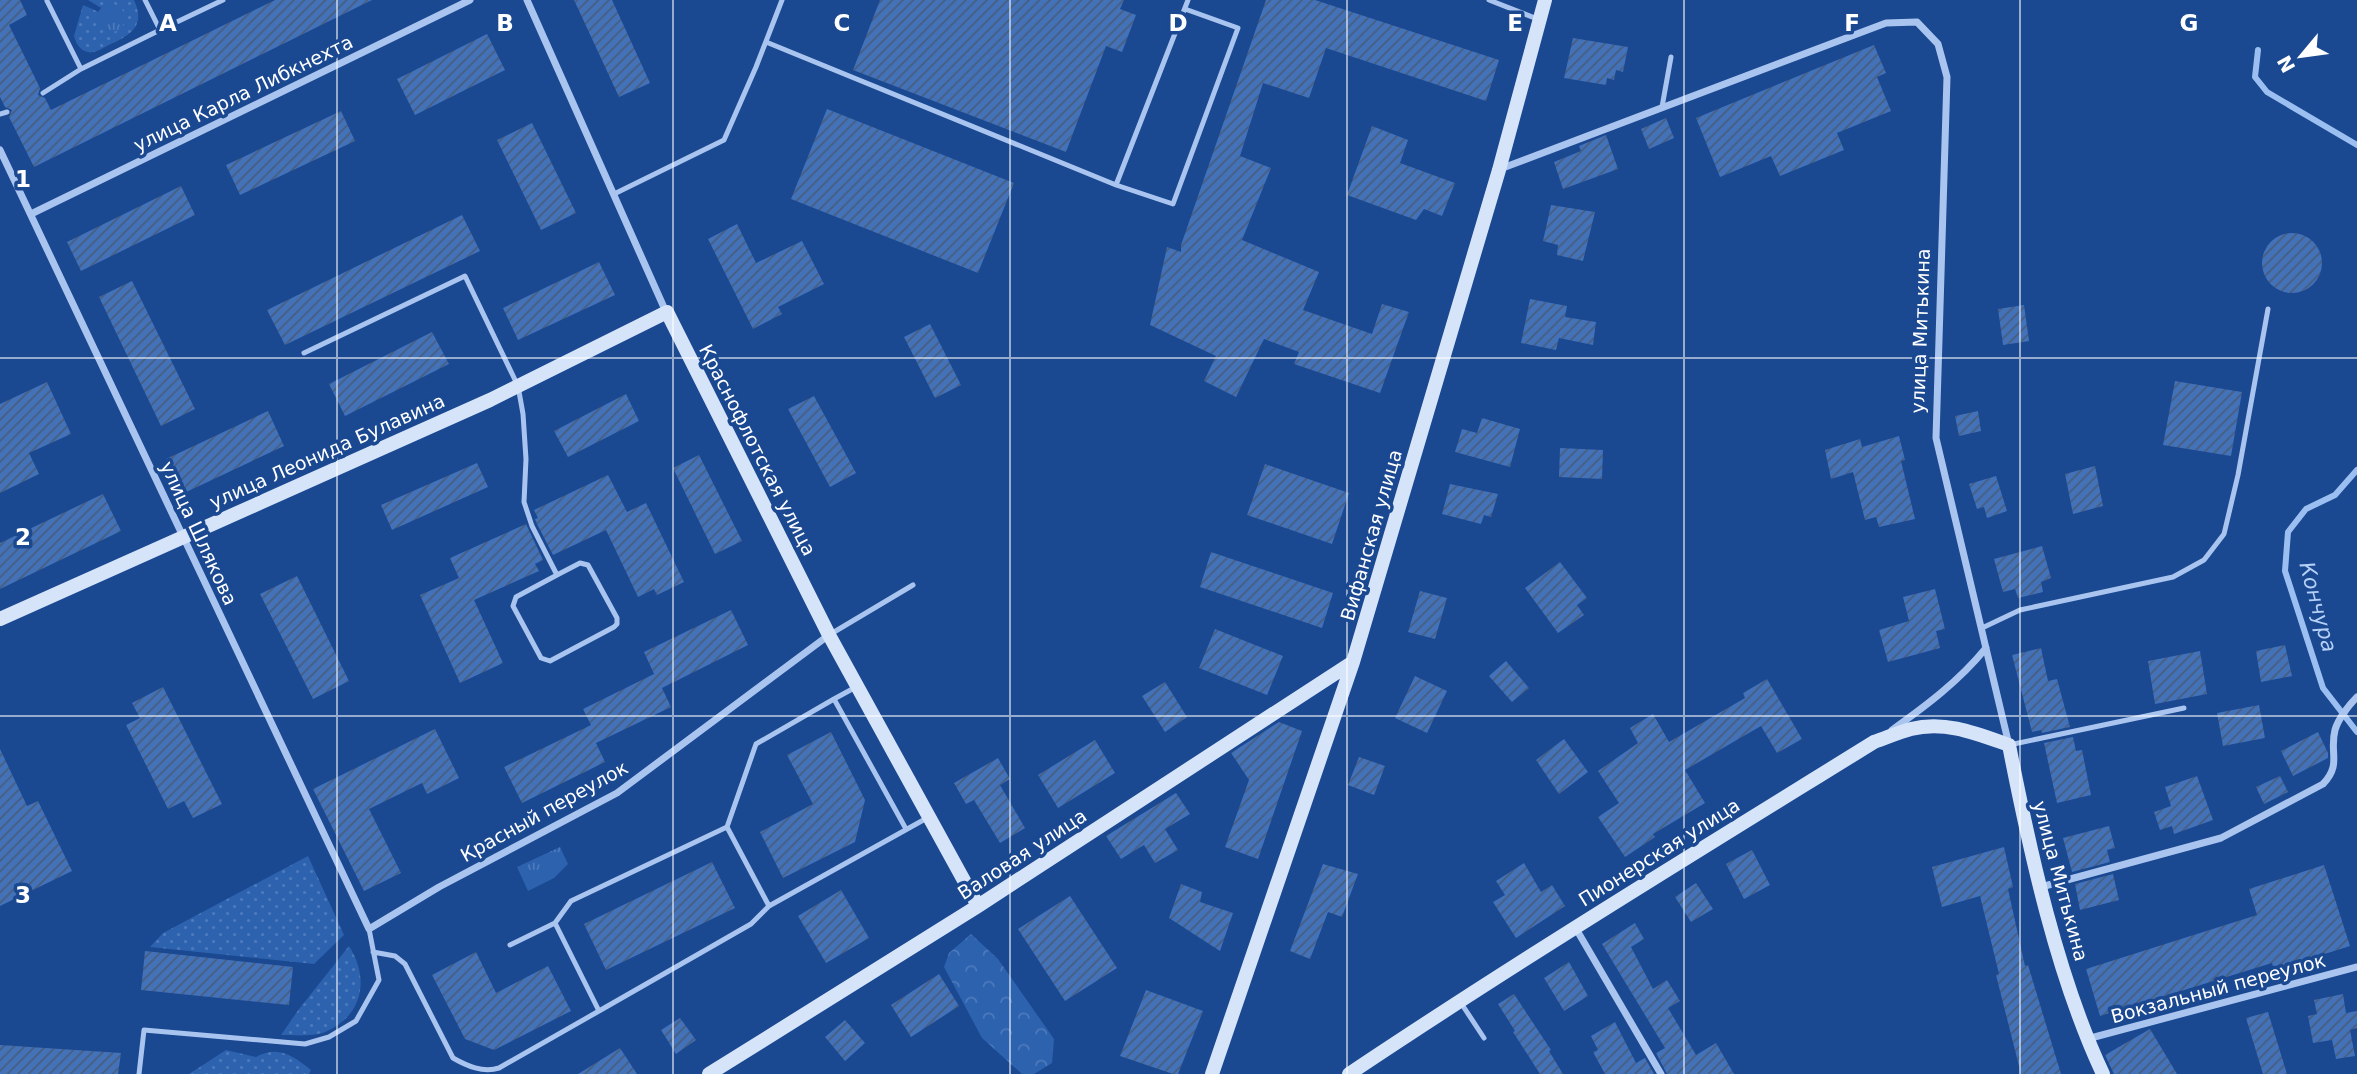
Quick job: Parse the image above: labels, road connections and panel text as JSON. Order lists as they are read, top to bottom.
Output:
{
  "streets": {
    "street": [
      "улица Карла Либкнехта",
      "улица Митькина",
      "Краснофлотская улица",
      "улица Леонида Булавина",
      "улица Шлякова",
      "Вифанская улица",
      "Красный переулок",
      "Пионерская улица",
      "Валовая улица",
      "Вокзальный переулок"
    ]
  },
  "crossings": [
    ["улица Карла Либкнехта", "улица Шлякова"],
    ["улица Митькина", "Вифанская улица"],
    ["улица Митькина", "Пионерская улица"],
    ["улица Митькина", "Вокзальный переулок"],
    ["Краснофлотская улица", "улица Леонида Булавина"],
    ["Краснофлотская улица", "Красный переулок"],
    ["Краснофлотская улица", "Валовая улица"],
    ["улица Леонида Булавина", "улица Шлякова"],
    ["улица Шлякова", "Красный переулок"],
    ["Вифанская улица", "Валовая улица"]
  ],
  "water": ["Кончура"],
  "north": "bottom left",
  "grid": {
    "columns": [
      "A",
      "B",
      "C",
      "D",
      "E",
      "F",
      "G"
    ],
    "rows": ["1", "2", "3"]
  }
}
